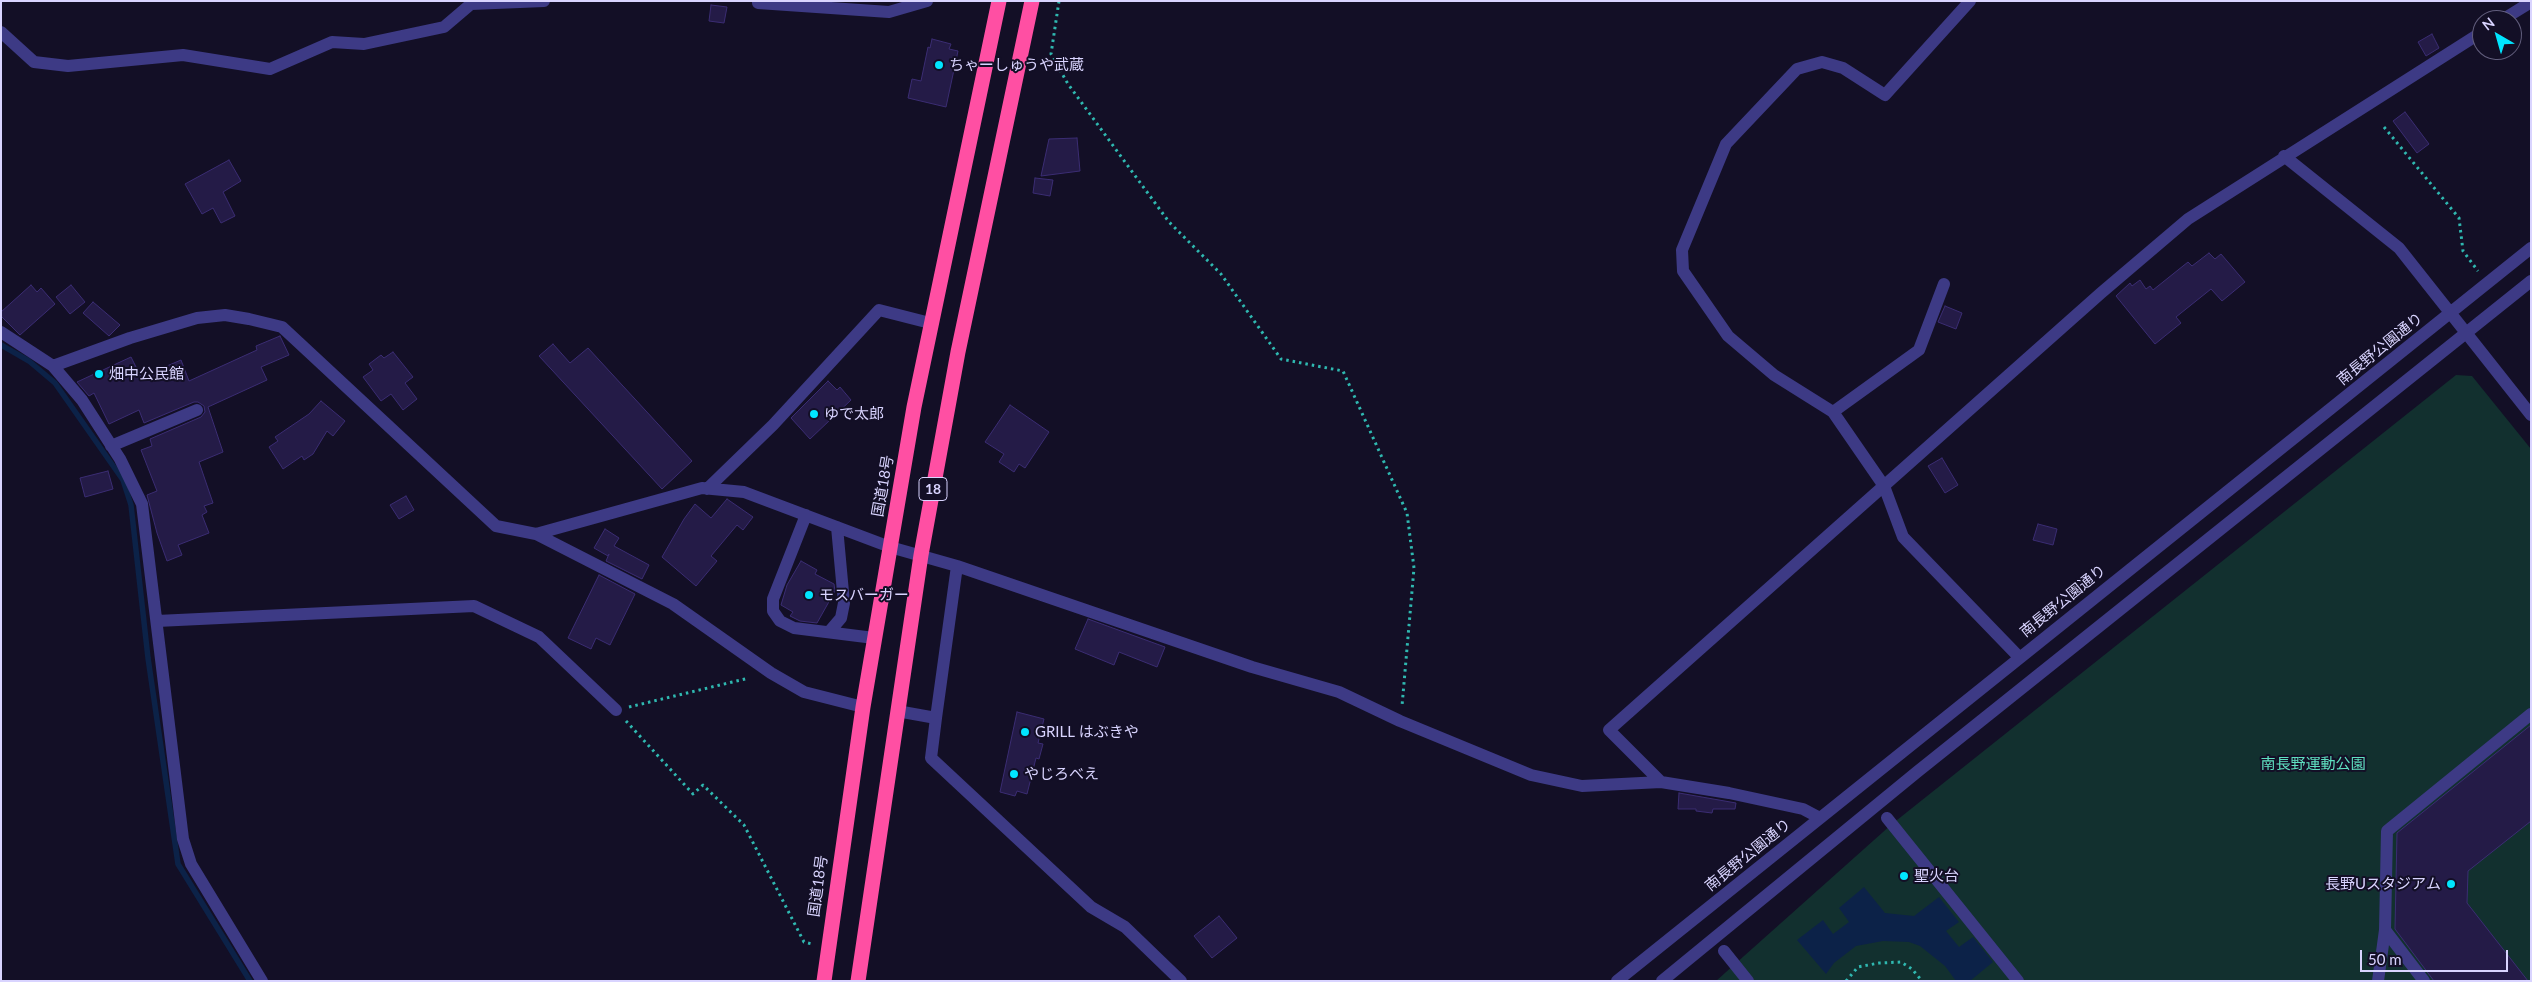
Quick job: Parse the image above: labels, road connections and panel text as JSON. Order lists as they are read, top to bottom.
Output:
{
  "streets": {
    "highway": ["国道18号", "18"],
    "street": ["南長野公園通り"]
  },
  "parks": ["南長野運動公園"],
  "places": [
    "ちゃーしゅうや武蔵",
    "畑中公民館",
    "ゆで太郎",
    "モスバーガー",
    "GRILL はぶきや",
    "やじろべえ",
    "聖火台",
    "長野Uスタジアム"
  ],
  "scale_bar": "50 m",
  "north": "top left"
}
